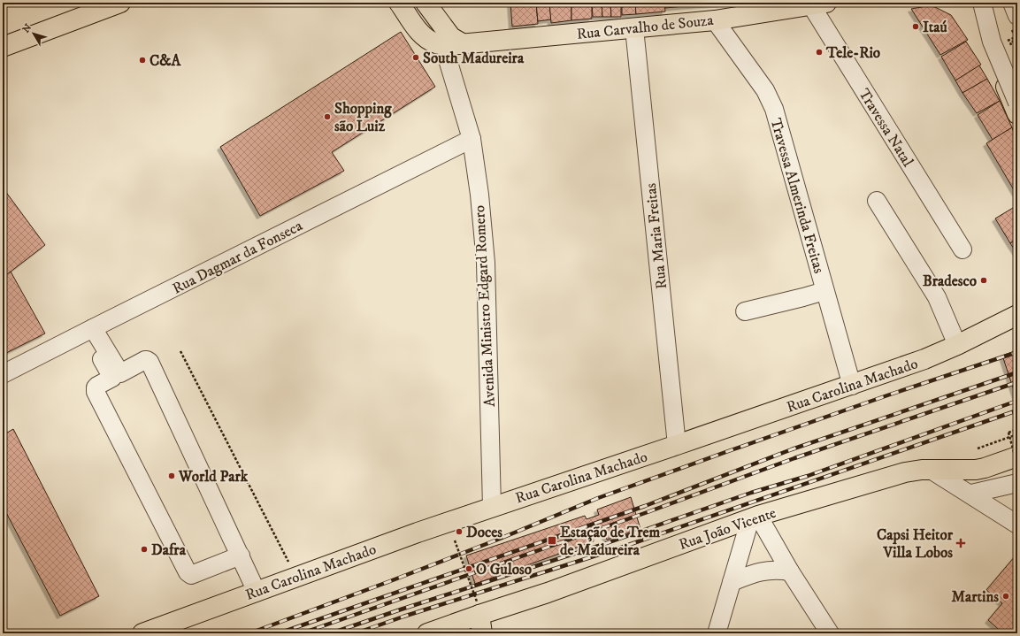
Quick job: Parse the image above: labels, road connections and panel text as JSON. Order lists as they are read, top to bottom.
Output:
{
  "streets": {
    "main road": ["Rua Carvalho de Souza", "Rua Carolina Machado", "Rua João Vicente"],
    "street": [
      "Travessa Natal",
      "Travessa Almerinda Freitas",
      "Rua Maria Freitas",
      "Rua Dagmar da Fonseca",
      "Avenida Ministro Edgard Romero"
    ]
  },
  "crossings": [
    ["Rua Carvalho de Souza", "Travessa Natal"],
    ["Rua Carvalho de Souza", "Travessa Almerinda Freitas"],
    ["Rua Carvalho de Souza", "Rua Maria Freitas"],
    ["Rua Carvalho de Souza", "Avenida Ministro Edgard Romero"],
    ["Travessa Almerinda Freitas", "Rua Carolina Machado"],
    ["Rua Maria Freitas", "Rua Carolina Machado"],
    ["Rua Dagmar da Fonseca", "Avenida Ministro Edgard Romero"],
    ["Avenida Ministro Edgard Romero", "Rua Carolina Machado"]
  ],
  "places": {
    "other": [
      "Itaú",
      "Tele-Rio",
      "South Madureira",
      "C&A",
      "Shopping são Luiz",
      "Bradesco",
      "World Park",
      "Doces",
      "Dafra",
      "O Guloso",
      "Martins"
    ],
    "transit": ["Estação de Trem de Madureira"],
    "health": ["Capsi Heitor Villa Lobos"]
  },
  "north": "top left"
}
